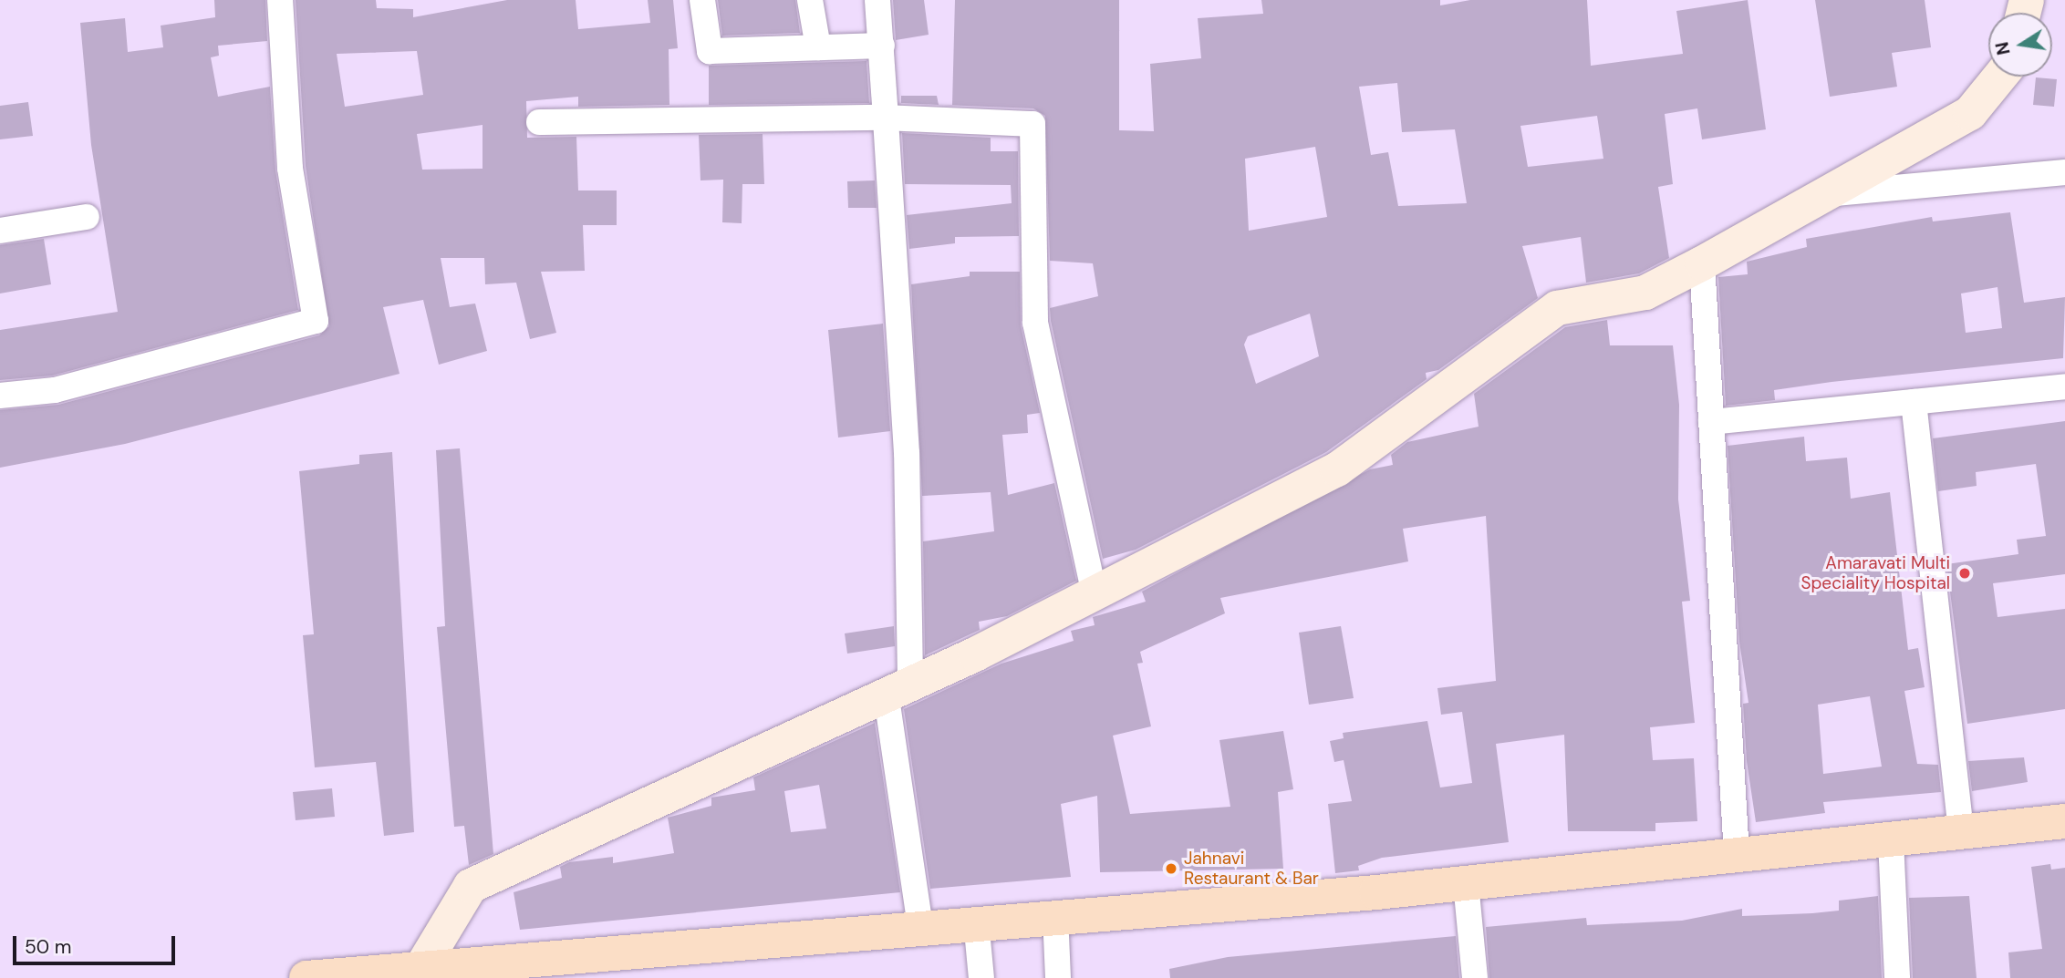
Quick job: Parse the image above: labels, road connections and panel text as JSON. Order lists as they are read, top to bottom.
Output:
{
  "places": ["Amaravati Multi Speciality Hospital", "Jahnavi Restaurant & Bar"],
  "scale_bar": "50 m",
  "north": "left"
}
